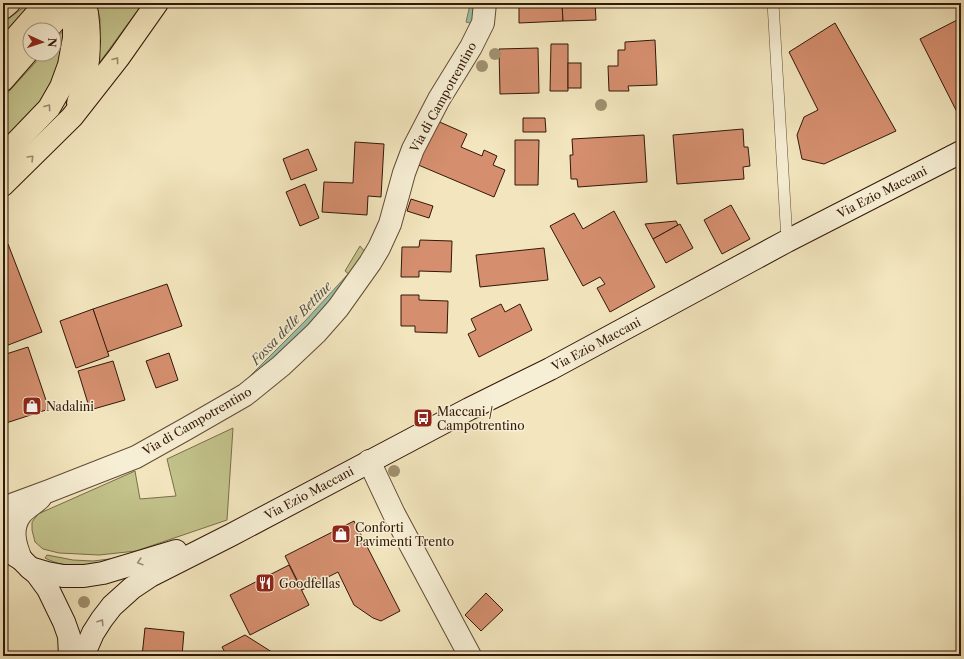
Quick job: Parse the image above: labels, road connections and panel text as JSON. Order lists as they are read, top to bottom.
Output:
{
  "streets": {
    "street": ["Via di Campotrentino", "Via Ezio Maccani"]
  },
  "crossings": [
    ["Via di Campotrentino", "Via Ezio Maccani"]
  ],
  "water": ["Fossa delle Bettine"],
  "places": {
    "shop": ["Nadalini", "Conforti Pavimenti Trento"],
    "bus stop": ["Maccani / Campotrentino"],
    "restaurant": ["Goodfellas"]
  },
  "north": "right"
}
